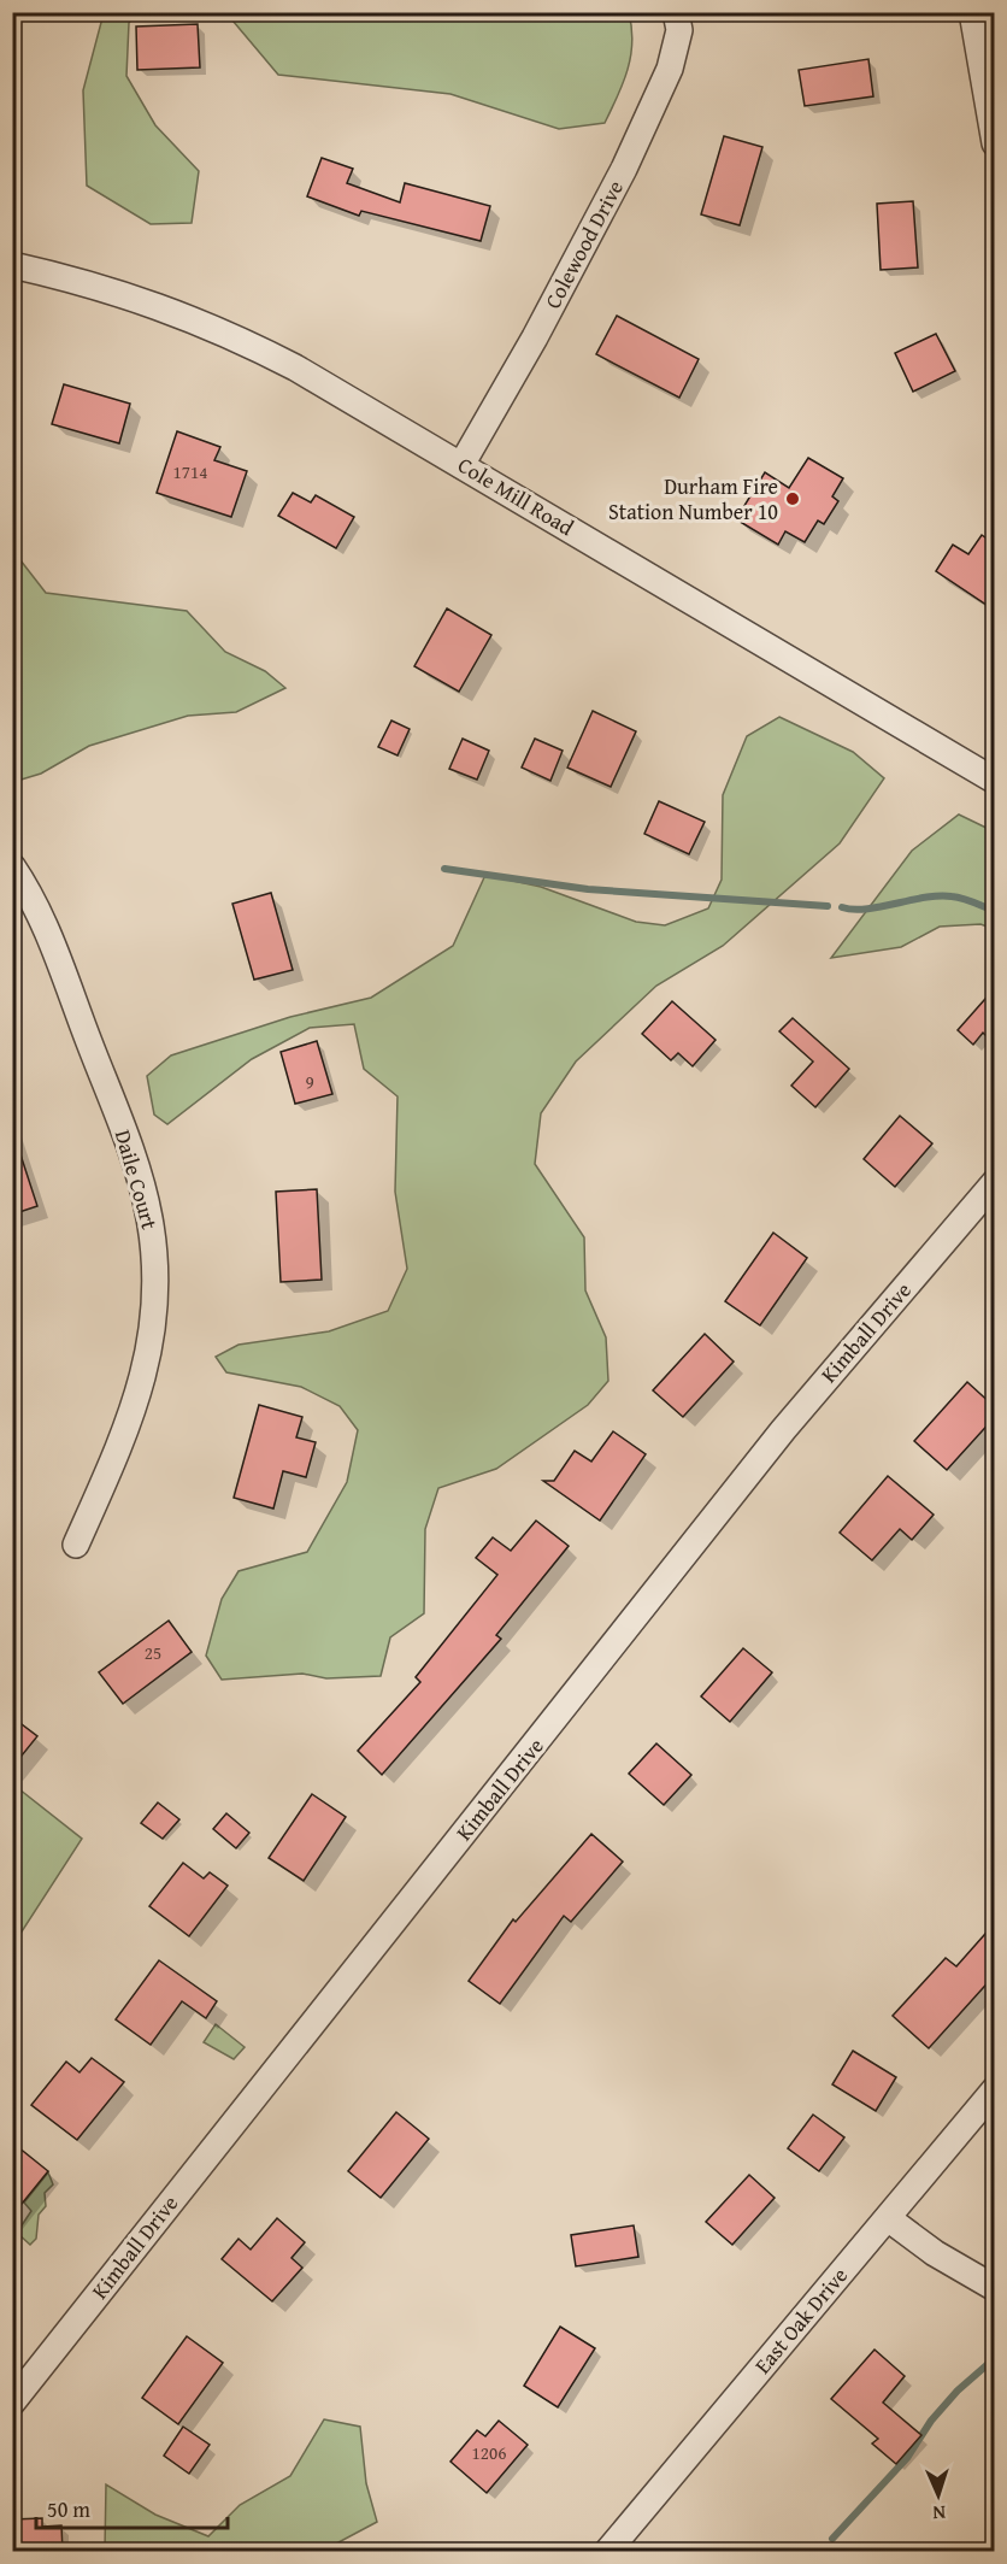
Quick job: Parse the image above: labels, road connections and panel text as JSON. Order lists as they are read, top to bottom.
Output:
{
  "streets": {
    "street": [
      "Colewood Drive",
      "Cole Mill Road",
      "Daile Court",
      "Kimball Drive",
      "East Oak Drive"
    ]
  },
  "crossings": [
    ["Colewood Drive", "Cole Mill Road"]
  ],
  "places": ["Durham Fire Station Number 10"],
  "house_numbers": [
    "1714",
    "9",
    "25",
    "1206"
  ],
  "scale_bar": "50 m",
  "north": "bottom"
}
